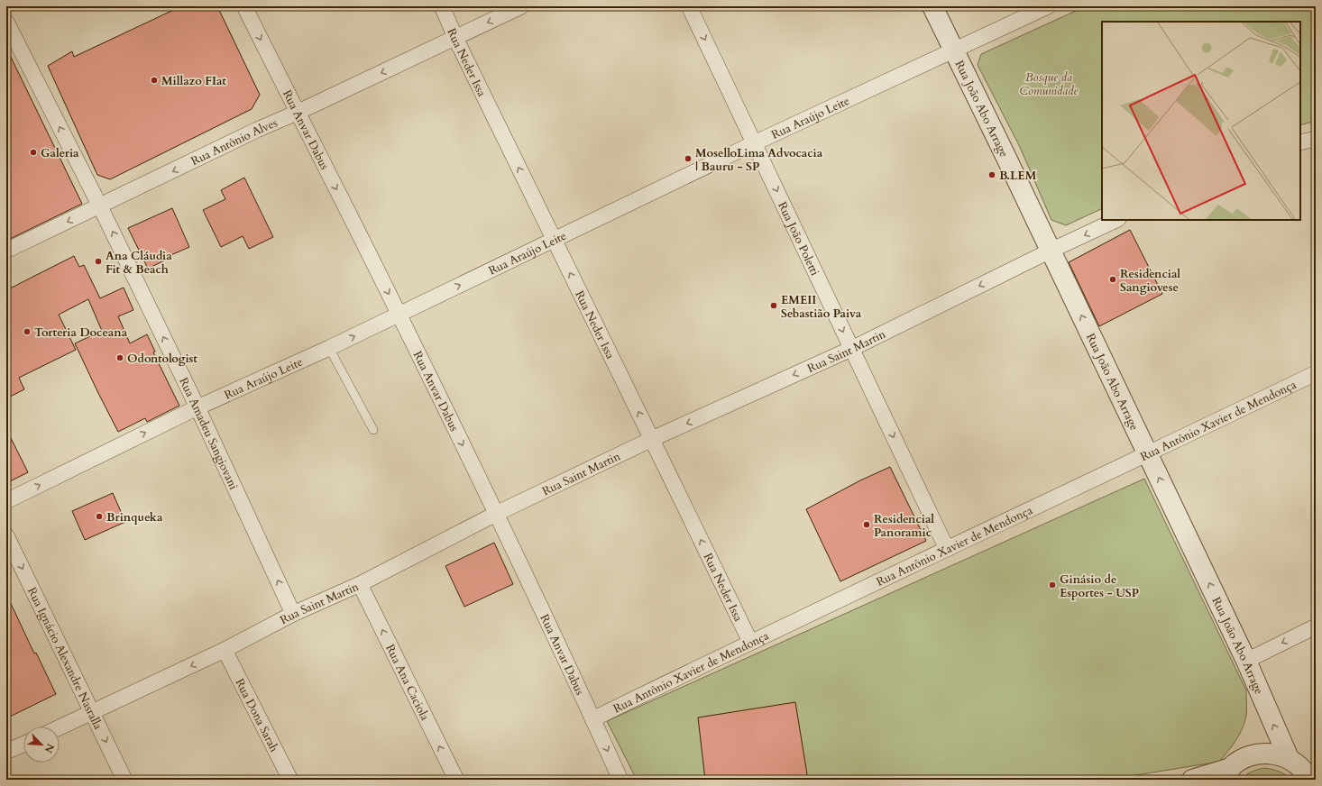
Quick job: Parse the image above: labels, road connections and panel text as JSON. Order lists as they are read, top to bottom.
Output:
{
  "streets": {
    "street": [
      "Rua Neder Issa",
      "Rua João Abo Arrage",
      "Rua Araújo Leite",
      "Rua Anvar Dabus",
      "Rua Antônio Alves",
      "Rua João Poletti",
      "Rua Saint Martin",
      "Rua Antônio Xavier de Mendonça",
      "Rua Amadeu Sangiovani",
      "Rua Ignácio Alexandre Nasralla",
      "Rua Ana Caciola",
      "Rua Dona Sarah"
    ]
  },
  "crossings": [
    ["Rua Neder Issa", "Rua Araújo Leite"],
    ["Rua Neder Issa", "Rua Antônio Alves"],
    ["Rua Neder Issa", "Rua Saint Martin"],
    ["Rua Neder Issa", "Rua Antônio Xavier de Mendonça"],
    ["Rua João Abo Arrage", "Rua Araújo Leite"],
    ["Rua João Abo Arrage", "Rua Saint Martin"],
    ["Rua João Abo Arrage", "Rua Antônio Xavier de Mendonça"],
    ["Rua Araújo Leite", "Rua Anvar Dabus"],
    ["Rua Araújo Leite", "Rua João Poletti"],
    ["Rua Araújo Leite", "Rua Amadeu Sangiovani"],
    ["Rua Anvar Dabus", "Rua Antônio Alves"],
    ["Rua Anvar Dabus", "Rua Saint Martin"],
    ["Rua Anvar Dabus", "Rua Antônio Xavier de Mendonça"],
    ["Rua Antônio Alves", "Rua Amadeu Sangiovani"],
    ["Rua João Poletti", "Rua Saint Martin"],
    ["Rua João Poletti", "Rua Antônio Xavier de Mendonça"],
    ["Rua Saint Martin", "Rua Amadeu Sangiovani"],
    ["Rua Saint Martin", "Rua Ignácio Alexandre Nasralla"],
    ["Rua Saint Martin", "Rua Ana Caciola"],
    ["Rua Saint Martin", "Rua Dona Sarah"]
  ],
  "one_way": [
    "Rua Neder Issa",
    "Rua João Abo Arrage",
    "Rua Araújo Leite",
    "Rua Anvar Dabus",
    "Rua Antônio Alves",
    "Rua João Poletti",
    "Rua Saint Martin",
    "Rua Amadeu Sangiovani",
    "Rua Ignácio Alexandre Nasralla",
    "Rua Ana Caciola"
  ],
  "parks": ["Bosque da Comunidade"],
  "places": [
    "Millazo FIat",
    "Galeria",
    "MoselloLima Advocacia | Bauru - SP",
    "B.LEM",
    "Ana Cláudia Fit & Beach",
    "Residencial Sangiovese",
    "EMEII Sebastião Paiva",
    "Torteria Doceana",
    "Odontologist",
    "Brinqueka",
    "Residencial Panoramic",
    "Ginásio de Esportes - USP"
  ],
  "north": "bottom right"
}
